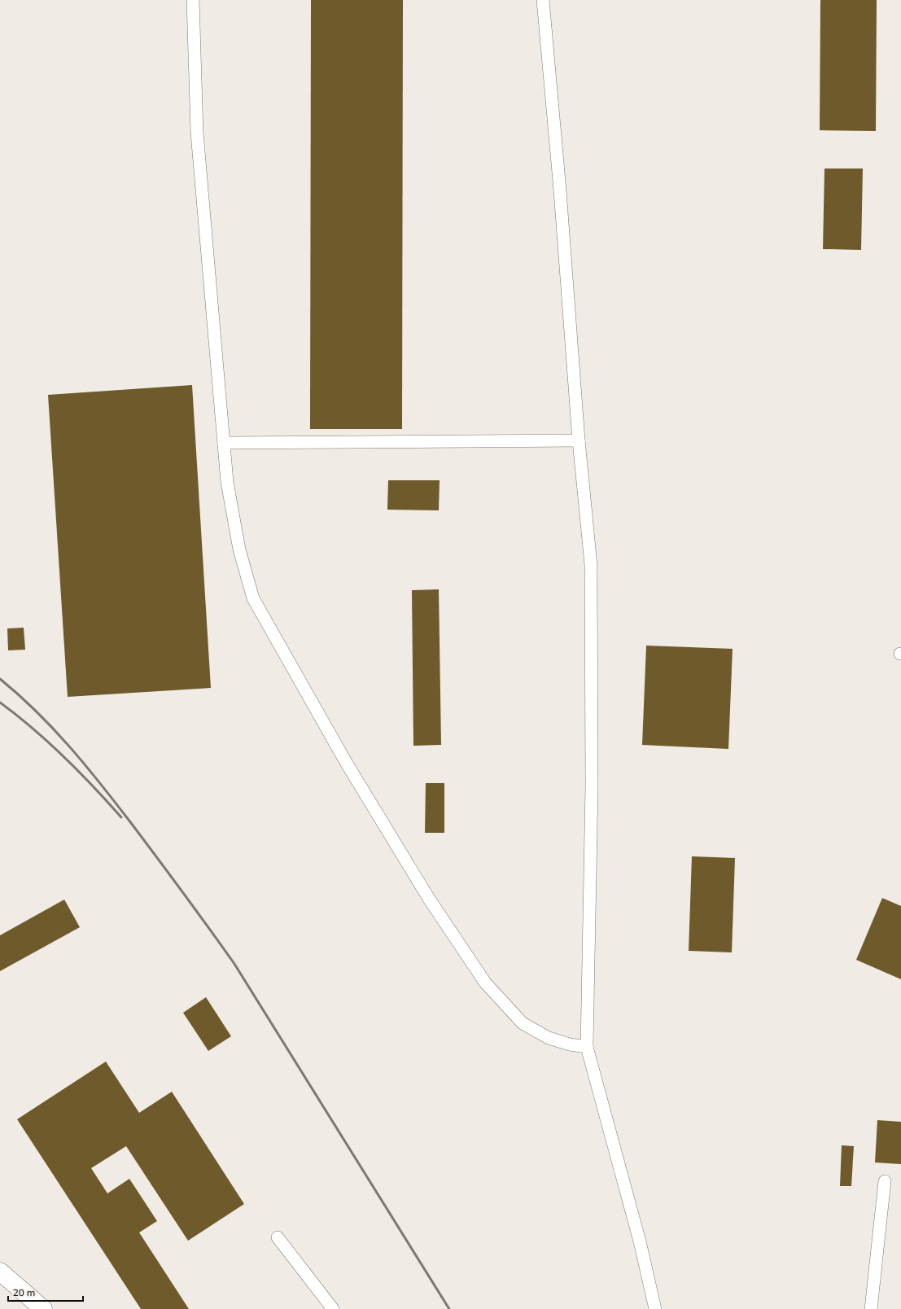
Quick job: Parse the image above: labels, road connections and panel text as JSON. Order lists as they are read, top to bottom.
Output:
{
  "scale_bar": "20 m"
}
